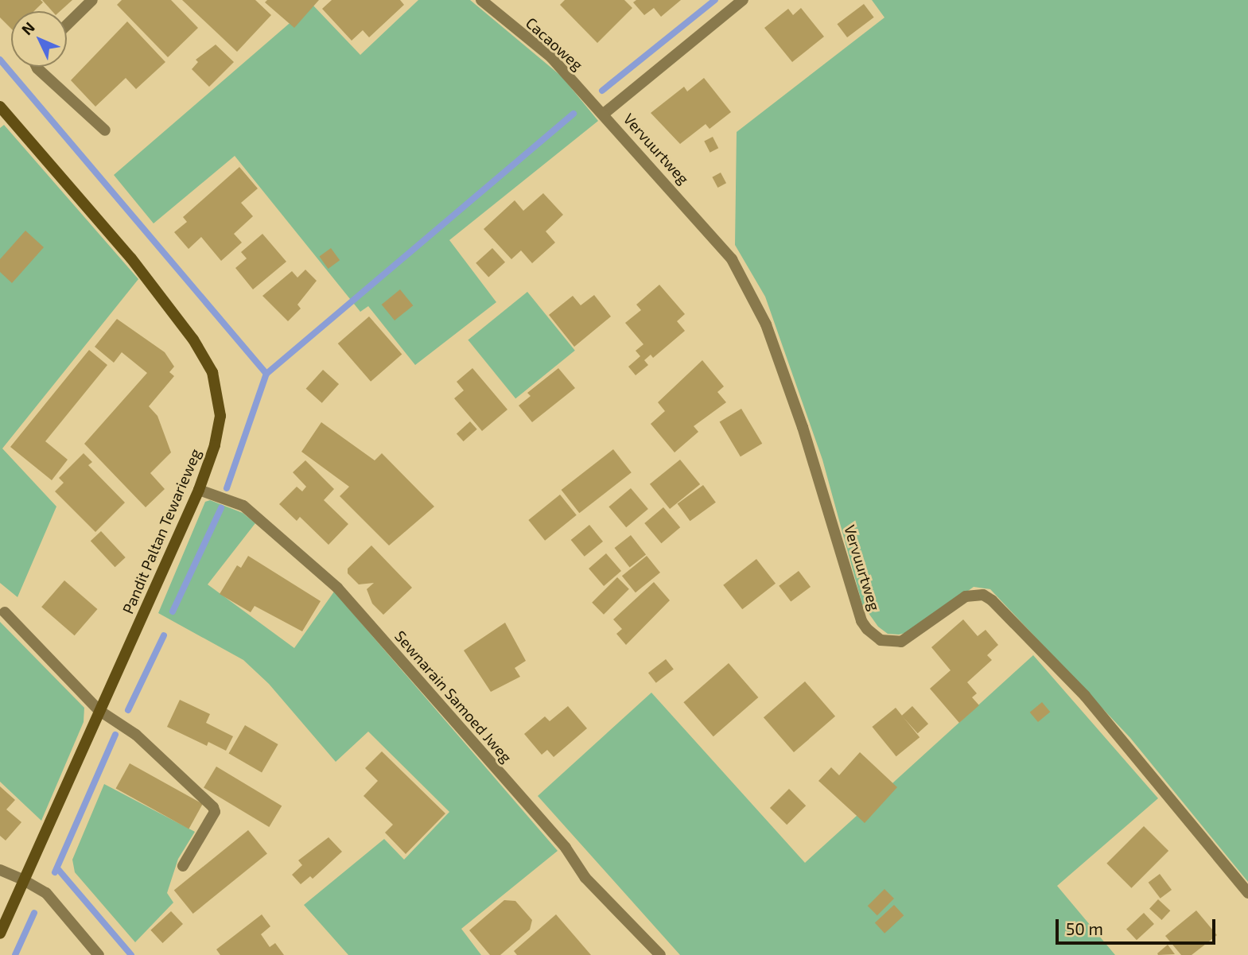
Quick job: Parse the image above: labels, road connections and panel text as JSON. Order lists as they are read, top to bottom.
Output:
{
  "streets": {
    "street": [
      "Cacaoweg",
      "Vervuurtweg",
      "Pandit Paltan Tewarieweg",
      "Sewnarain Samoed Jweg"
    ]
  },
  "crossings": [
    ["Cacaoweg", "Vervuurtweg"],
    ["Pandit Paltan Tewarieweg", "Sewnarain Samoed Jweg"]
  ],
  "scale_bar": "50 m",
  "north": "top left"
}
